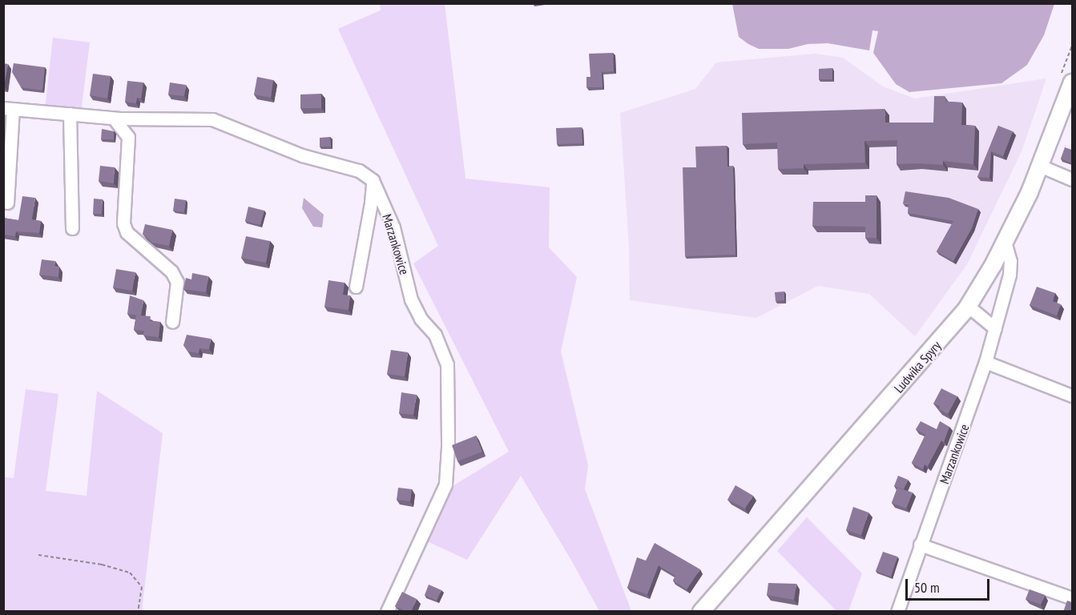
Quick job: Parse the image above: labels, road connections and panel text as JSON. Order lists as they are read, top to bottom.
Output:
{
  "streets": {
    "main road": ["Ludwika Spyry"],
    "street": ["Marzankowice"]
  },
  "crossings": [
    ["Marzankowice", "Ludwika Spyry"]
  ],
  "scale_bar": "50 m"
}
